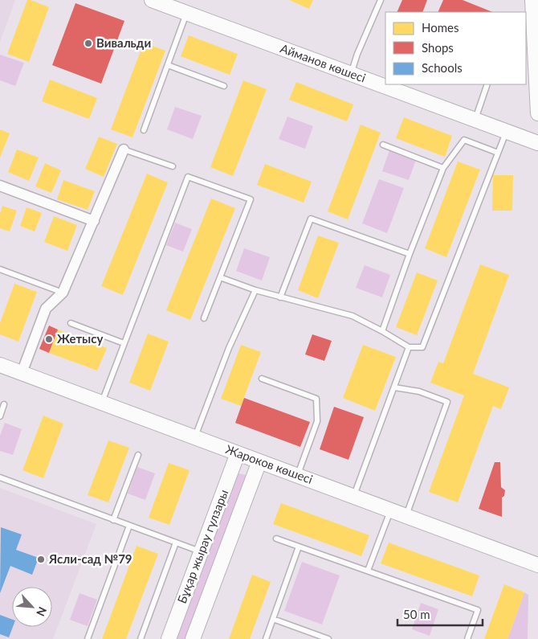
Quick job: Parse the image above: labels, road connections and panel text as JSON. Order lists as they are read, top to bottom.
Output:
{
  "streets": {
    "street": ["Айманов көшесі", "Жароков көшесі", "Бұқар жырау гүлзары"]
  },
  "crossings": [
    ["Жароков көшесі", "Бұқар жырау гүлзары"]
  ],
  "places": ["Вивальди", "Жетысу", "Ясли-сад №79"],
  "legend": ["Homes", "Shops", "Schools"],
  "scale_bar": "50 m",
  "north": "bottom right"
}
